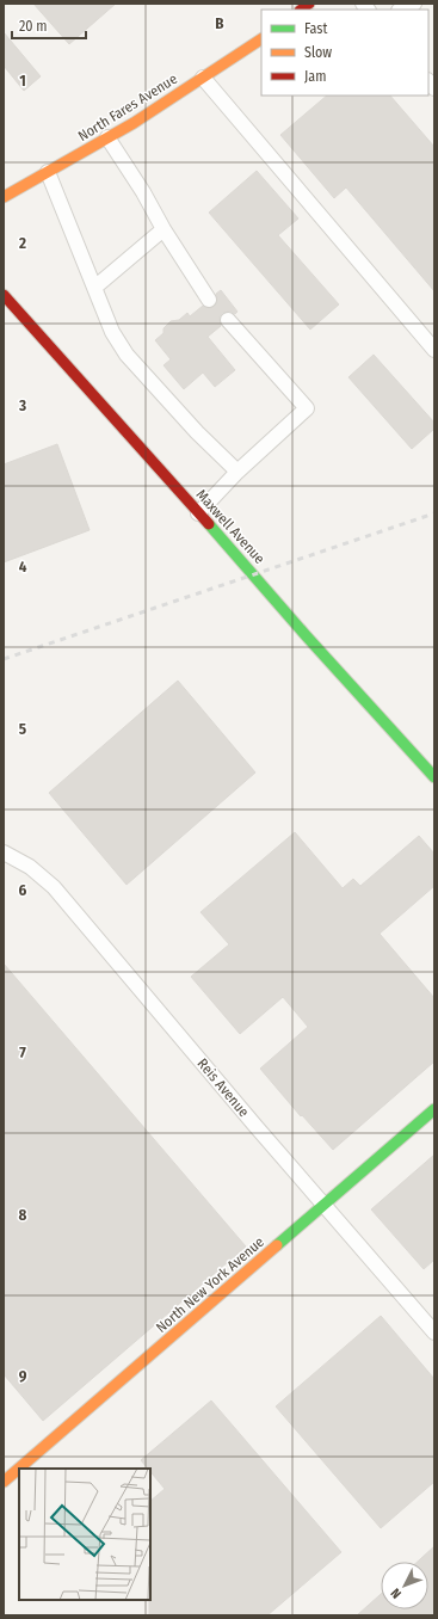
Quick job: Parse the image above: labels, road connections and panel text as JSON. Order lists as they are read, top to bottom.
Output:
{
  "streets": {
    "street": ["North Fares Avenue", "Maxwell Avenue", "North New York Avenue"],
    "lane": ["Reis Avenue"]
  },
  "crossings": [
    ["Reis Avenue", "North New York Avenue"]
  ],
  "legend": ["Fast", "Slow", "Jam"],
  "scale_bar": "20 m",
  "north": "bottom left",
  "grid": {
    "columns": ["B"],
    "rows": [
      "1",
      "2",
      "3",
      "4",
      "5",
      "6",
      "7",
      "8",
      "9"
    ]
  }
}
